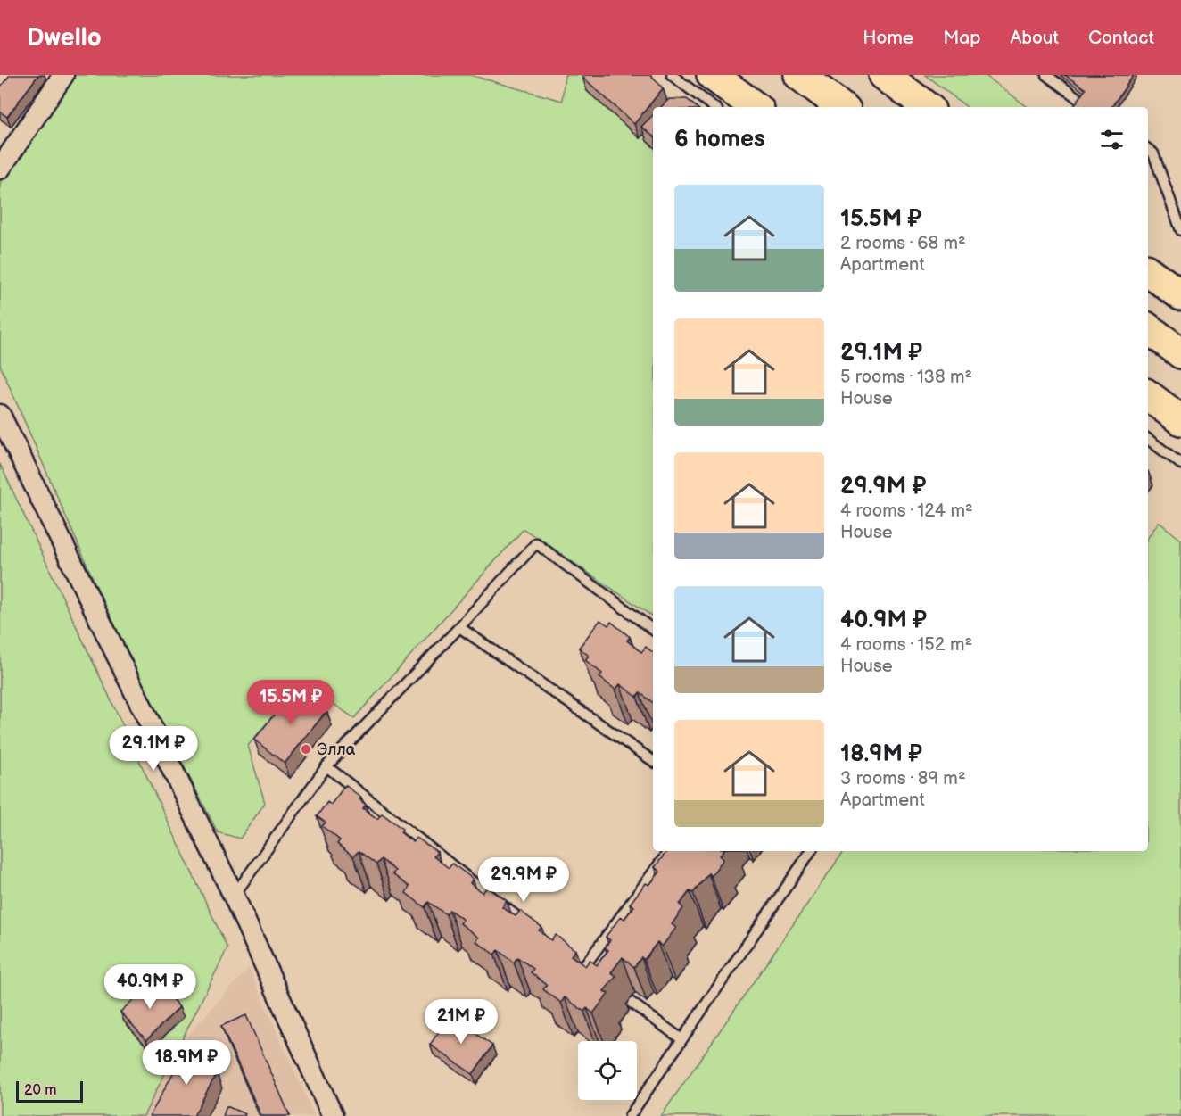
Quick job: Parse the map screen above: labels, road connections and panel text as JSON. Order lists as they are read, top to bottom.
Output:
{
  "places": ["Элла"],
  "scale_bar": "20 m",
  "page": {
    "header": "Dwello",
    "nav": [
      "Home",
      "Map",
      "About",
      "Contact"
    ],
    "heading": "6 homes",
    "list": [
      {
        "name": "15.5M ₽",
        "note": "2 rooms · 68 m² · Apartment"
      },
      {
        "name": "29.1M ₽",
        "note": "5 rooms · 138 m² · House"
      },
      {
        "name": "29.9M ₽",
        "note": "4 rooms · 124 m² · House"
      },
      {
        "name": "40.9M ₽",
        "note": "4 rooms · 152 m² · House"
      },
      {
        "name": "18.9M ₽",
        "note": "3 rooms · 89 m² · Apartment"
      }
    ],
    "price": [
      "15.5M ₽",
      "29.1M ₽",
      "29.9M ₽",
      "40.9M ₽",
      "21M ₽",
      "18.9M ₽"
    ],
    "scale": "20 m"
  }
}
